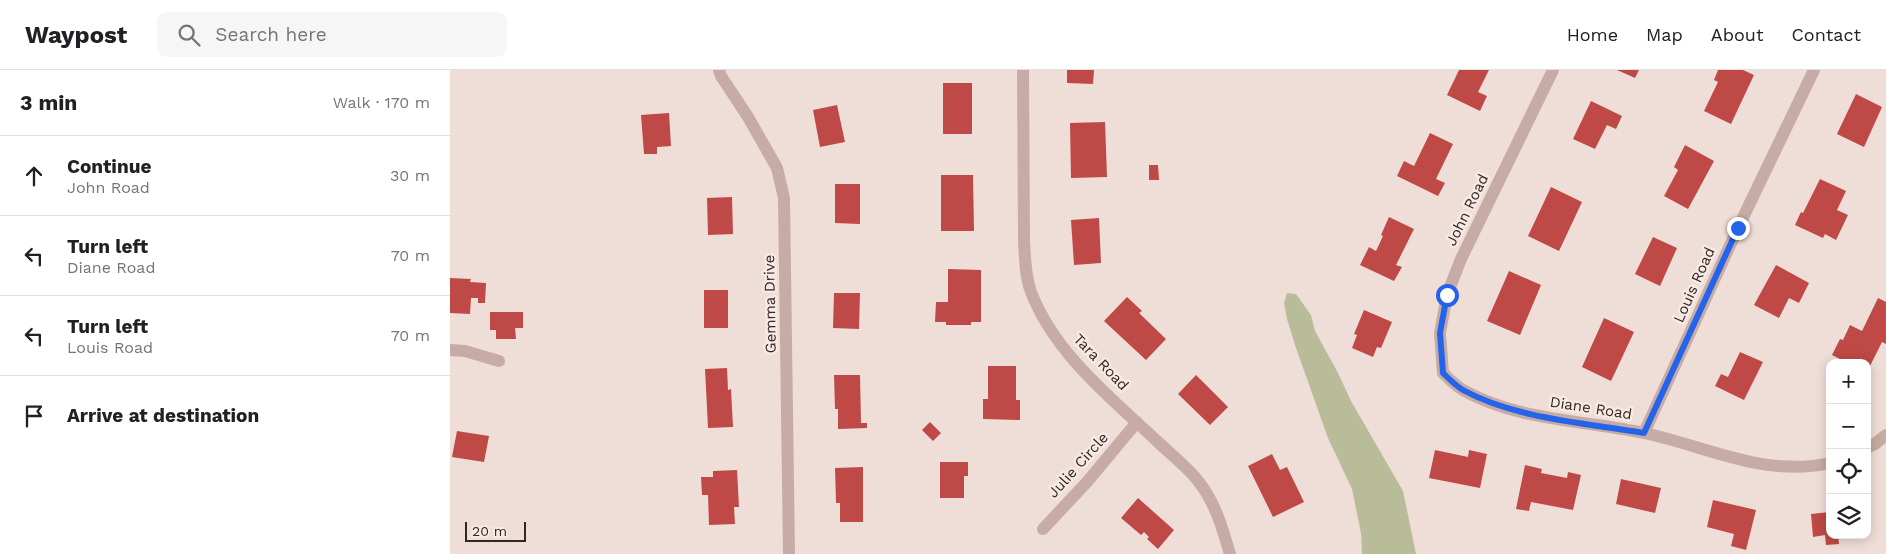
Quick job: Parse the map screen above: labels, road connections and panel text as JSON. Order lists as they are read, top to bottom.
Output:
{
  "streets": {
    "street": [
      "John Road",
      "Louis Road",
      "Gemma Drive",
      "Tara Road",
      "Diane Road",
      "Julie Circle"
    ]
  },
  "crossings": [
    ["John Road", "Diane Road"],
    ["Louis Road", "Diane Road"],
    ["Tara Road", "Julie Circle"]
  ],
  "scale_bar": "20 m",
  "page": {
    "header": "Waypost",
    "search": "Search here",
    "nav": [
      "Home",
      "Map",
      "About",
      "Contact"
    ],
    "heading": ["3 min", "Walk · 170 m"],
    "list": [
      ["Continue", "John Road", "30 m"],
      ["Turn left", "Diane Road", "70 m"],
      ["Turn left", "Louis Road", "70 m"],
      "Arrive at destination"
    ],
    "map_buttons": ["+", "−"],
    "scale": "20 m"
  }
}
